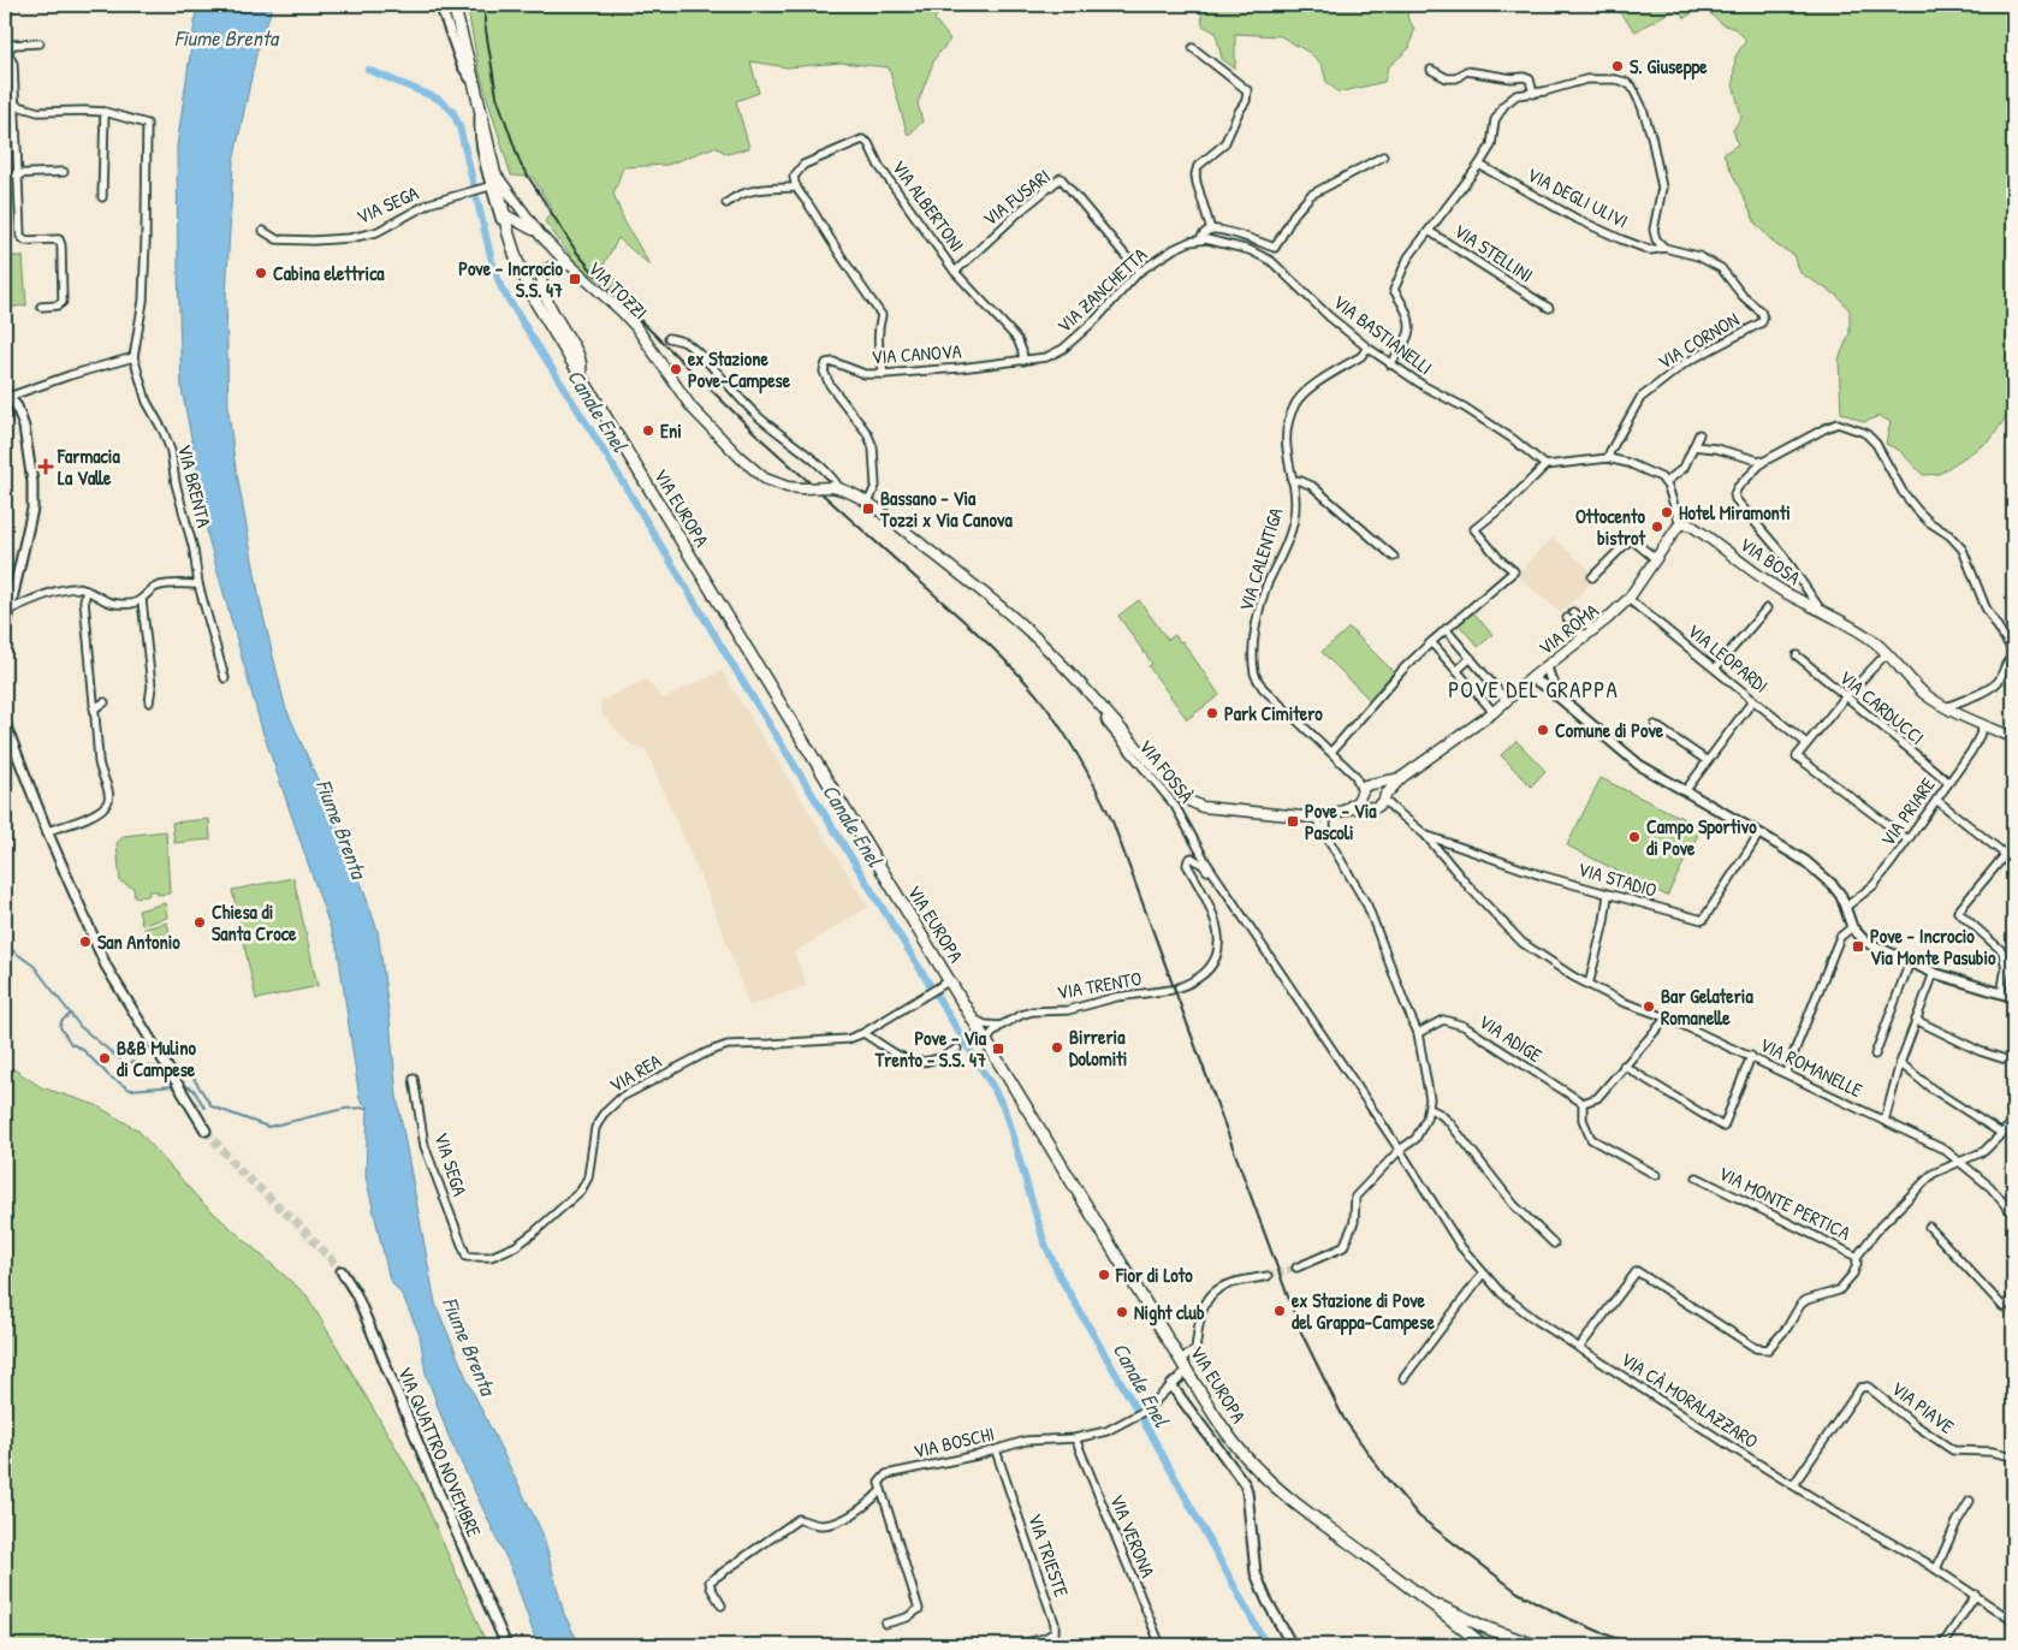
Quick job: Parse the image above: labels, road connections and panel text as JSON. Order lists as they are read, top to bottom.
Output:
{
  "streets": {
    "main road": [
      "VIA TOZZI",
      "VIA EUROPA",
      "VIA BOSA",
      "VIA ROMA",
      "VIA FOSSÀ"
    ],
    "street": [
      "VIA FUSARI",
      "VIA DEGLI ULIVI",
      "VIA SEGA",
      "VIA ALBERTONI",
      "VIA STELLINI",
      "VIA ZANCHETTA",
      "VIA BASTIANELLI",
      "VIA CORNON",
      "VIA CANOVA",
      "VIA BRENTA",
      "VIA CALENTIGA",
      "VIA LEOPARDI",
      "VIA CARDUCCI",
      "VIA PRIARE",
      "VIA STADIO",
      "VIA TRENTO",
      "VIA ADIGE",
      "VIA ROMANELLE",
      "VIA REA",
      "VIA MONTE PERTICA",
      "VIA CÀ MORALAZZARO",
      "VIA PIAVE",
      "VIA BOSCHI",
      "VIA QUATTRO NOVEMBRE",
      "VIA VERONA",
      "VIA TRIESTE"
    ]
  },
  "crossings": [
    ["VIA FUSARI", "VIA ALBERTONI"],
    ["VIA FUSARI", "VIA ZANCHETTA"],
    ["VIA DEGLI ULIVI", "VIA CORNON"],
    ["VIA SEGA", "VIA REA"],
    ["VIA ALBERTONI", "VIA ZANCHETTA"],
    ["VIA ALBERTONI", "VIA CANOVA"],
    ["VIA STELLINI", "VIA BASTIANELLI"],
    ["VIA TOZZI", "VIA FOSSÀ"],
    ["VIA ZANCHETTA", "VIA BASTIANELLI"],
    ["VIA ZANCHETTA", "VIA CANOVA"],
    ["VIA BASTIANELLI", "VIA CALENTIGA"],
    ["VIA CANOVA", "VIA FOSSÀ"],
    ["VIA EUROPA", "VIA REA"],
    ["VIA EUROPA", "VIA BOSCHI"],
    ["VIA BOSA", "VIA ROMA"],
    ["VIA BOSA", "VIA PRIARE"],
    ["VIA ROMA", "VIA LEOPARDI"],
    ["VIA ROMA", "VIA ROMANELLE"],
    ["VIA CARDUCCI", "VIA PRIARE"],
    ["VIA FOSSÀ", "VIA TRENTO"],
    ["VIA FOSSÀ", "VIA CÀ MORALAZZARO"],
    ["VIA STADIO", "VIA ROMANELLE"],
    ["VIA CÀ MORALAZZARO", "VIA PIAVE"],
    ["VIA BOSCHI", "VIA VERONA"],
    ["VIA BOSCHI", "VIA TRIESTE"]
  ],
  "districts": ["POVE DEL GRAPPA"],
  "water": ["Fiume Brenta", "Canale Enel"],
  "places": {
    "other": [
      "S. Giuseppe",
      "Cabina elettrica",
      "ex Stazione Pove-Campese",
      "Eni",
      "Hotel Miramonti",
      "Ottocento bistrot",
      "Park Cimitero",
      "Comune di Pove",
      "Campo Sportivo di Pove",
      "Chiesa di Santa Croce",
      "San Antonio",
      "Bar Gelateria Romanelle",
      "Birreria Dolomiti",
      "B&B Mulino di Campese",
      "Fior di Loto",
      "ex Stazione di Pove del Grappa-Campese",
      "Night club"
    ],
    "transit": [
      "Pove - Incrocio S.S. 47",
      "Bassano - Via Tozzi x Via Canova",
      "Pove - Via Pascoli",
      "Pove - Incrocio Via Monte Pasubio",
      "Pove - Via Trento - S.S. 47"
    ],
    "health": ["Farmacia La Valle"]
  }
}
